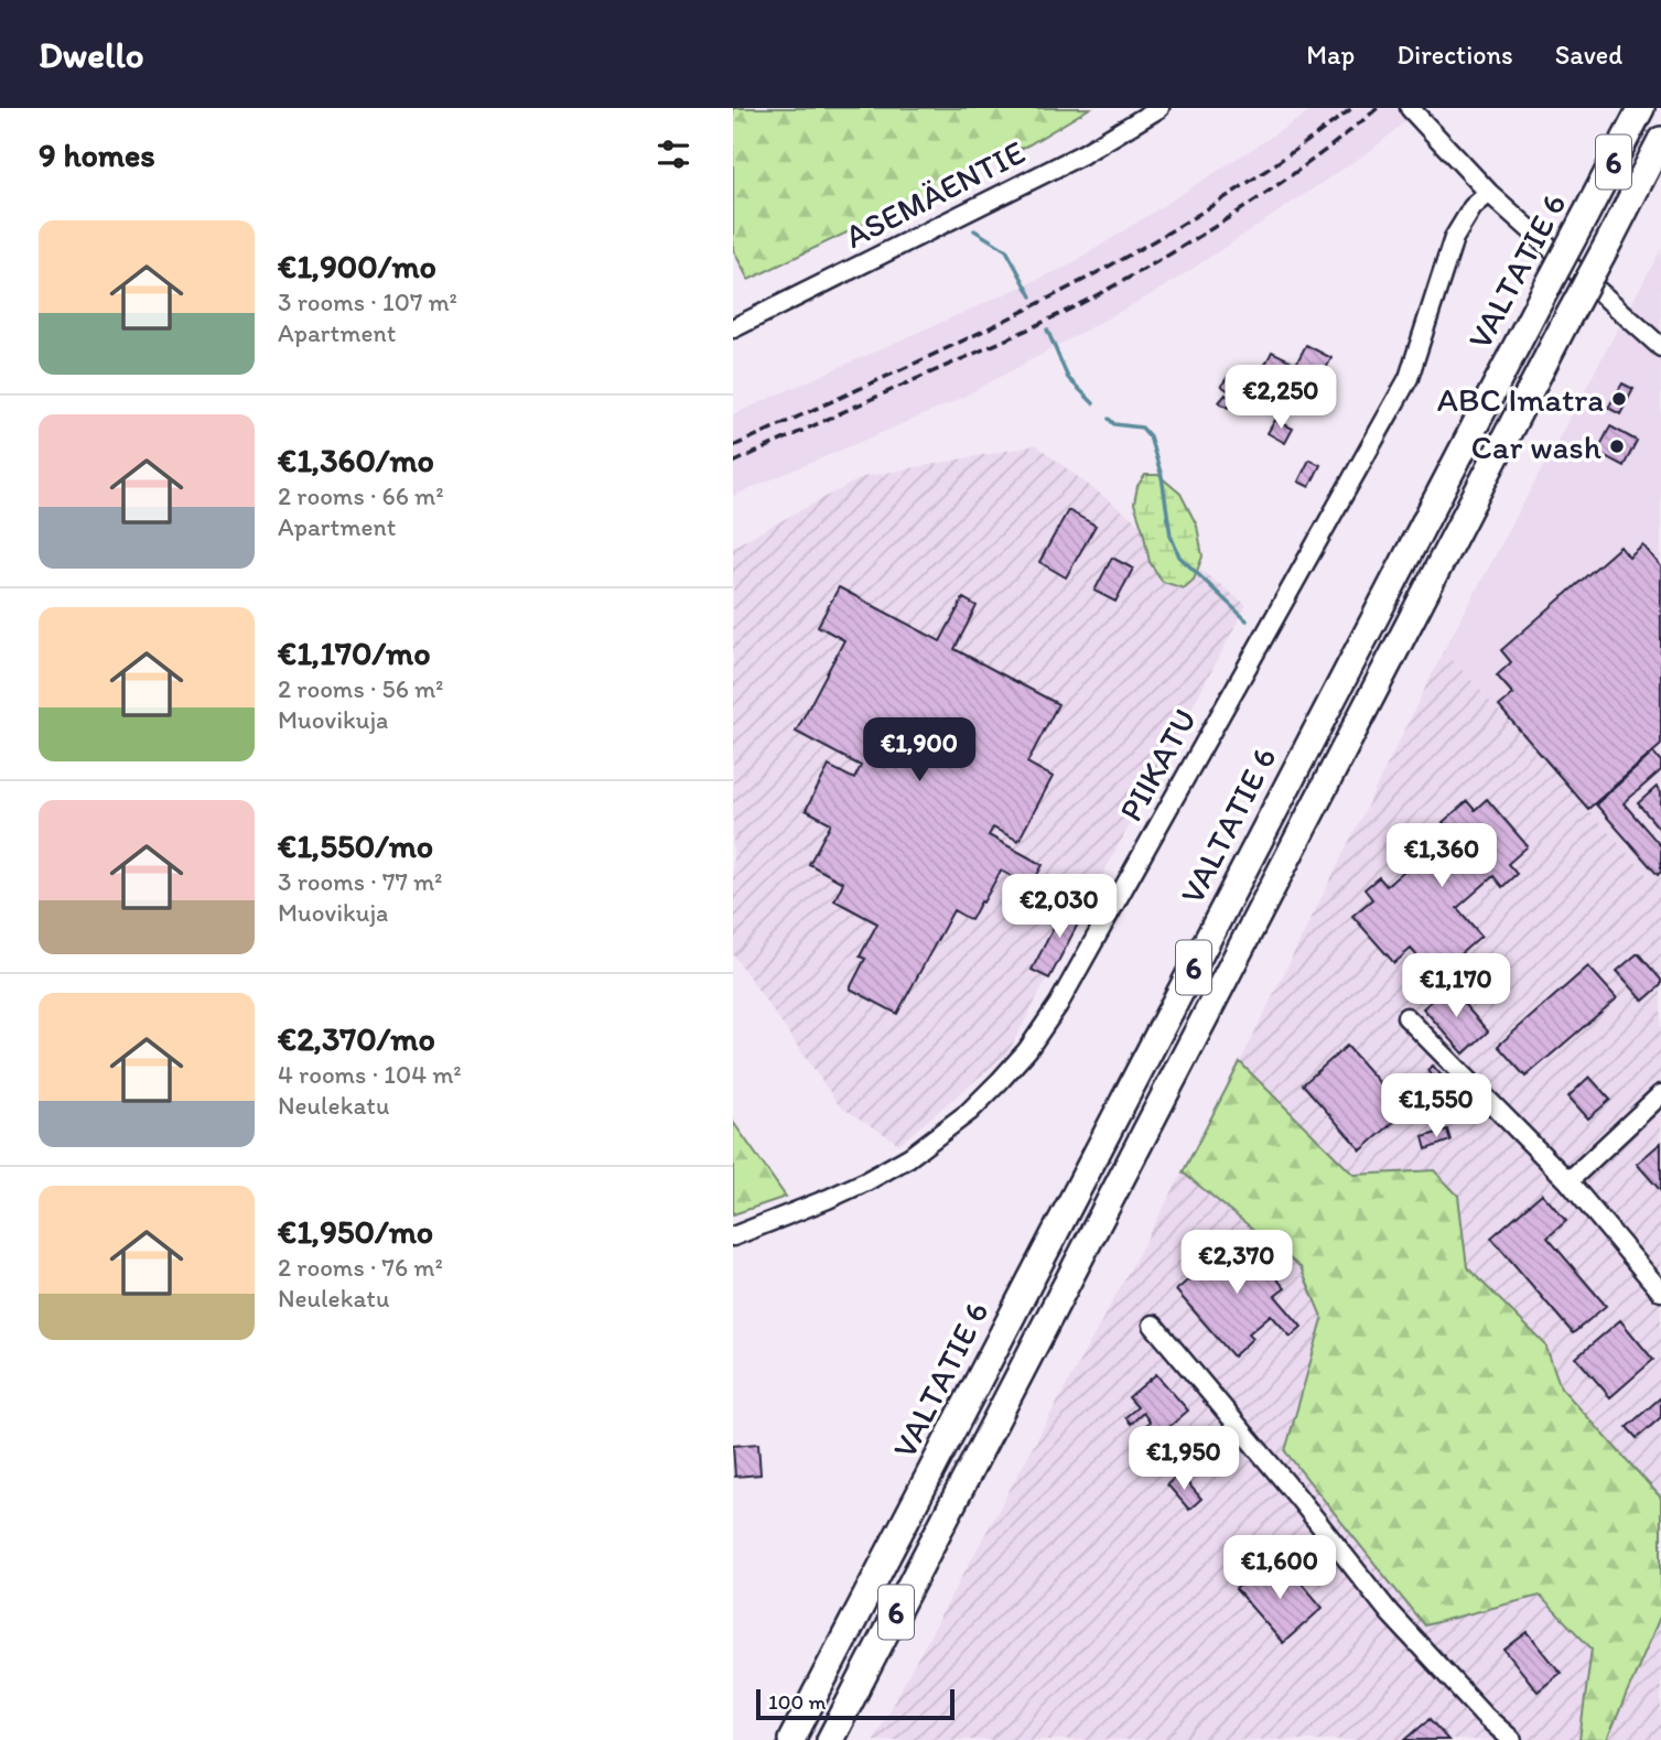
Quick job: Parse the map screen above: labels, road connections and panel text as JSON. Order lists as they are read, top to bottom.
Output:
{
  "streets": {
    "highway": ["6", "VALTATIE 6"],
    "street": ["ASEMÄENTIE", "PIIKATU"]
  },
  "places": ["ABC Imatra", "Car wash"],
  "scale_bar": "100 m",
  "page": {
    "header": "Dwello",
    "nav": ["Map", "Directions", "Saved"],
    "heading": "9 homes",
    "list": [
      {
        "name": "€1,900/mo",
        "note": "3 rooms · 107 m² · Apartment"
      },
      {
        "name": "€1,360/mo",
        "note": "2 rooms · 66 m² · Apartment"
      },
      {
        "name": "€1,170/mo",
        "note": "2 rooms · 56 m² · Muovikuja"
      },
      {
        "name": "€1,550/mo",
        "note": "3 rooms · 77 m² · Muovikuja"
      },
      {
        "name": "€2,370/mo",
        "note": "4 rooms · 104 m² · Neulekatu"
      },
      {
        "name": "€1,950/mo",
        "note": "2 rooms · 76 m² · Neulekatu"
      }
    ],
    "price": [
      "€2,250",
      "€1,900",
      "€1,360",
      "€2,030",
      "€1,170",
      "€1,550",
      "€2,370",
      "€1,950",
      "€1,600"
    ],
    "scale": "100 m"
  }
}
